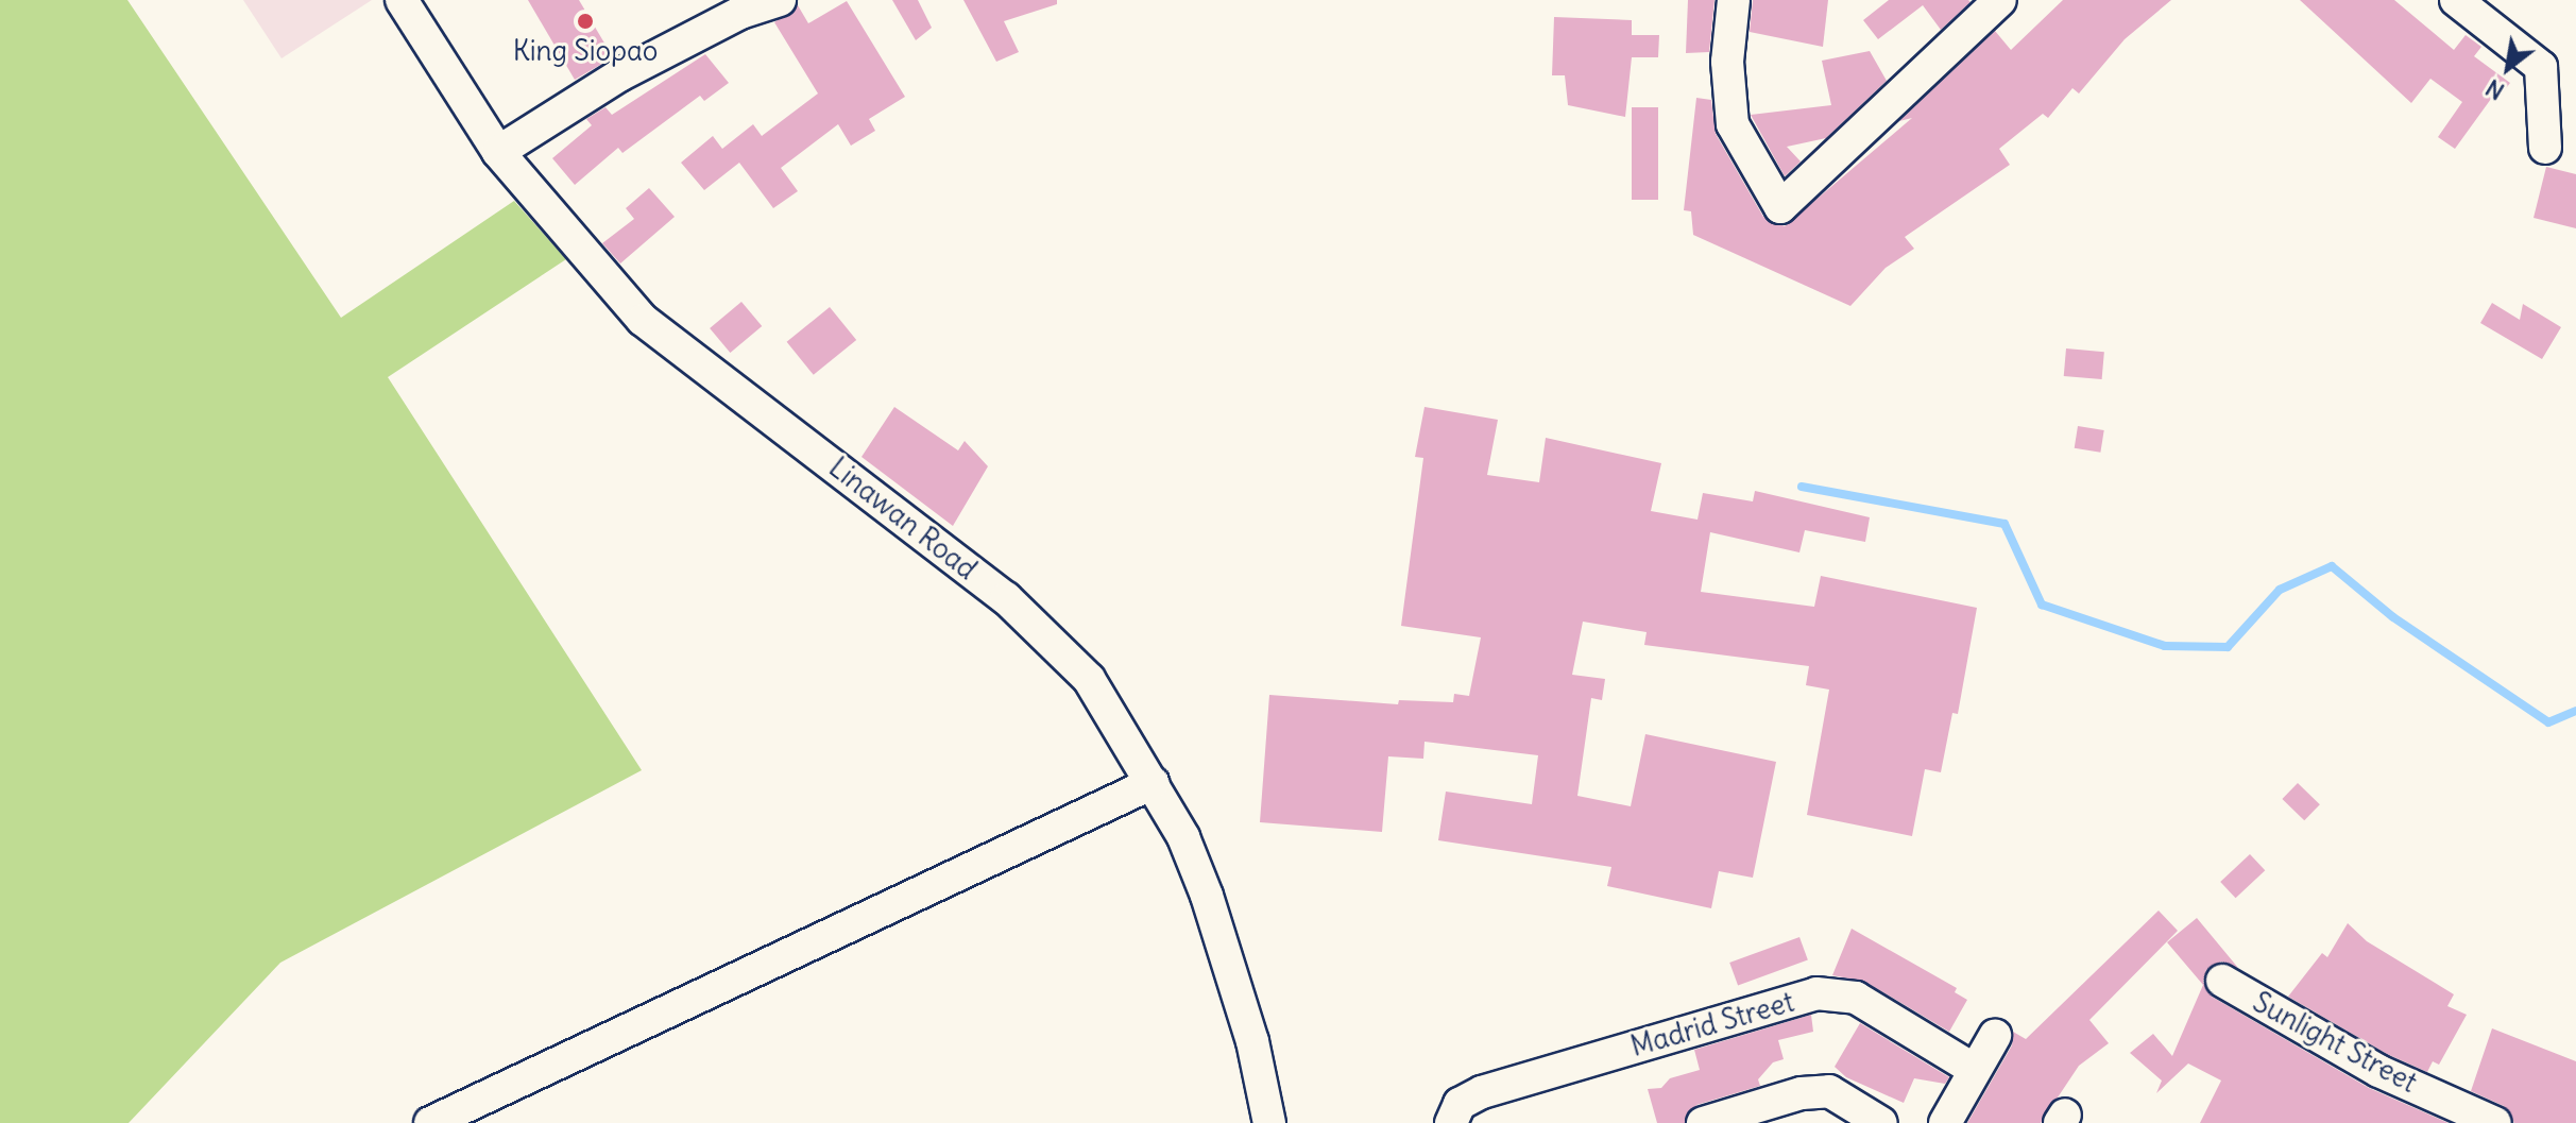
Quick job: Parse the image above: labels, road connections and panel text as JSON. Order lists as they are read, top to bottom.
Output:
{
  "streets": {
    "street": ["Linawan Road", "Madrid Street", "Sunlight Street"]
  },
  "places": ["King Siopao"],
  "north": "bottom left"
}
